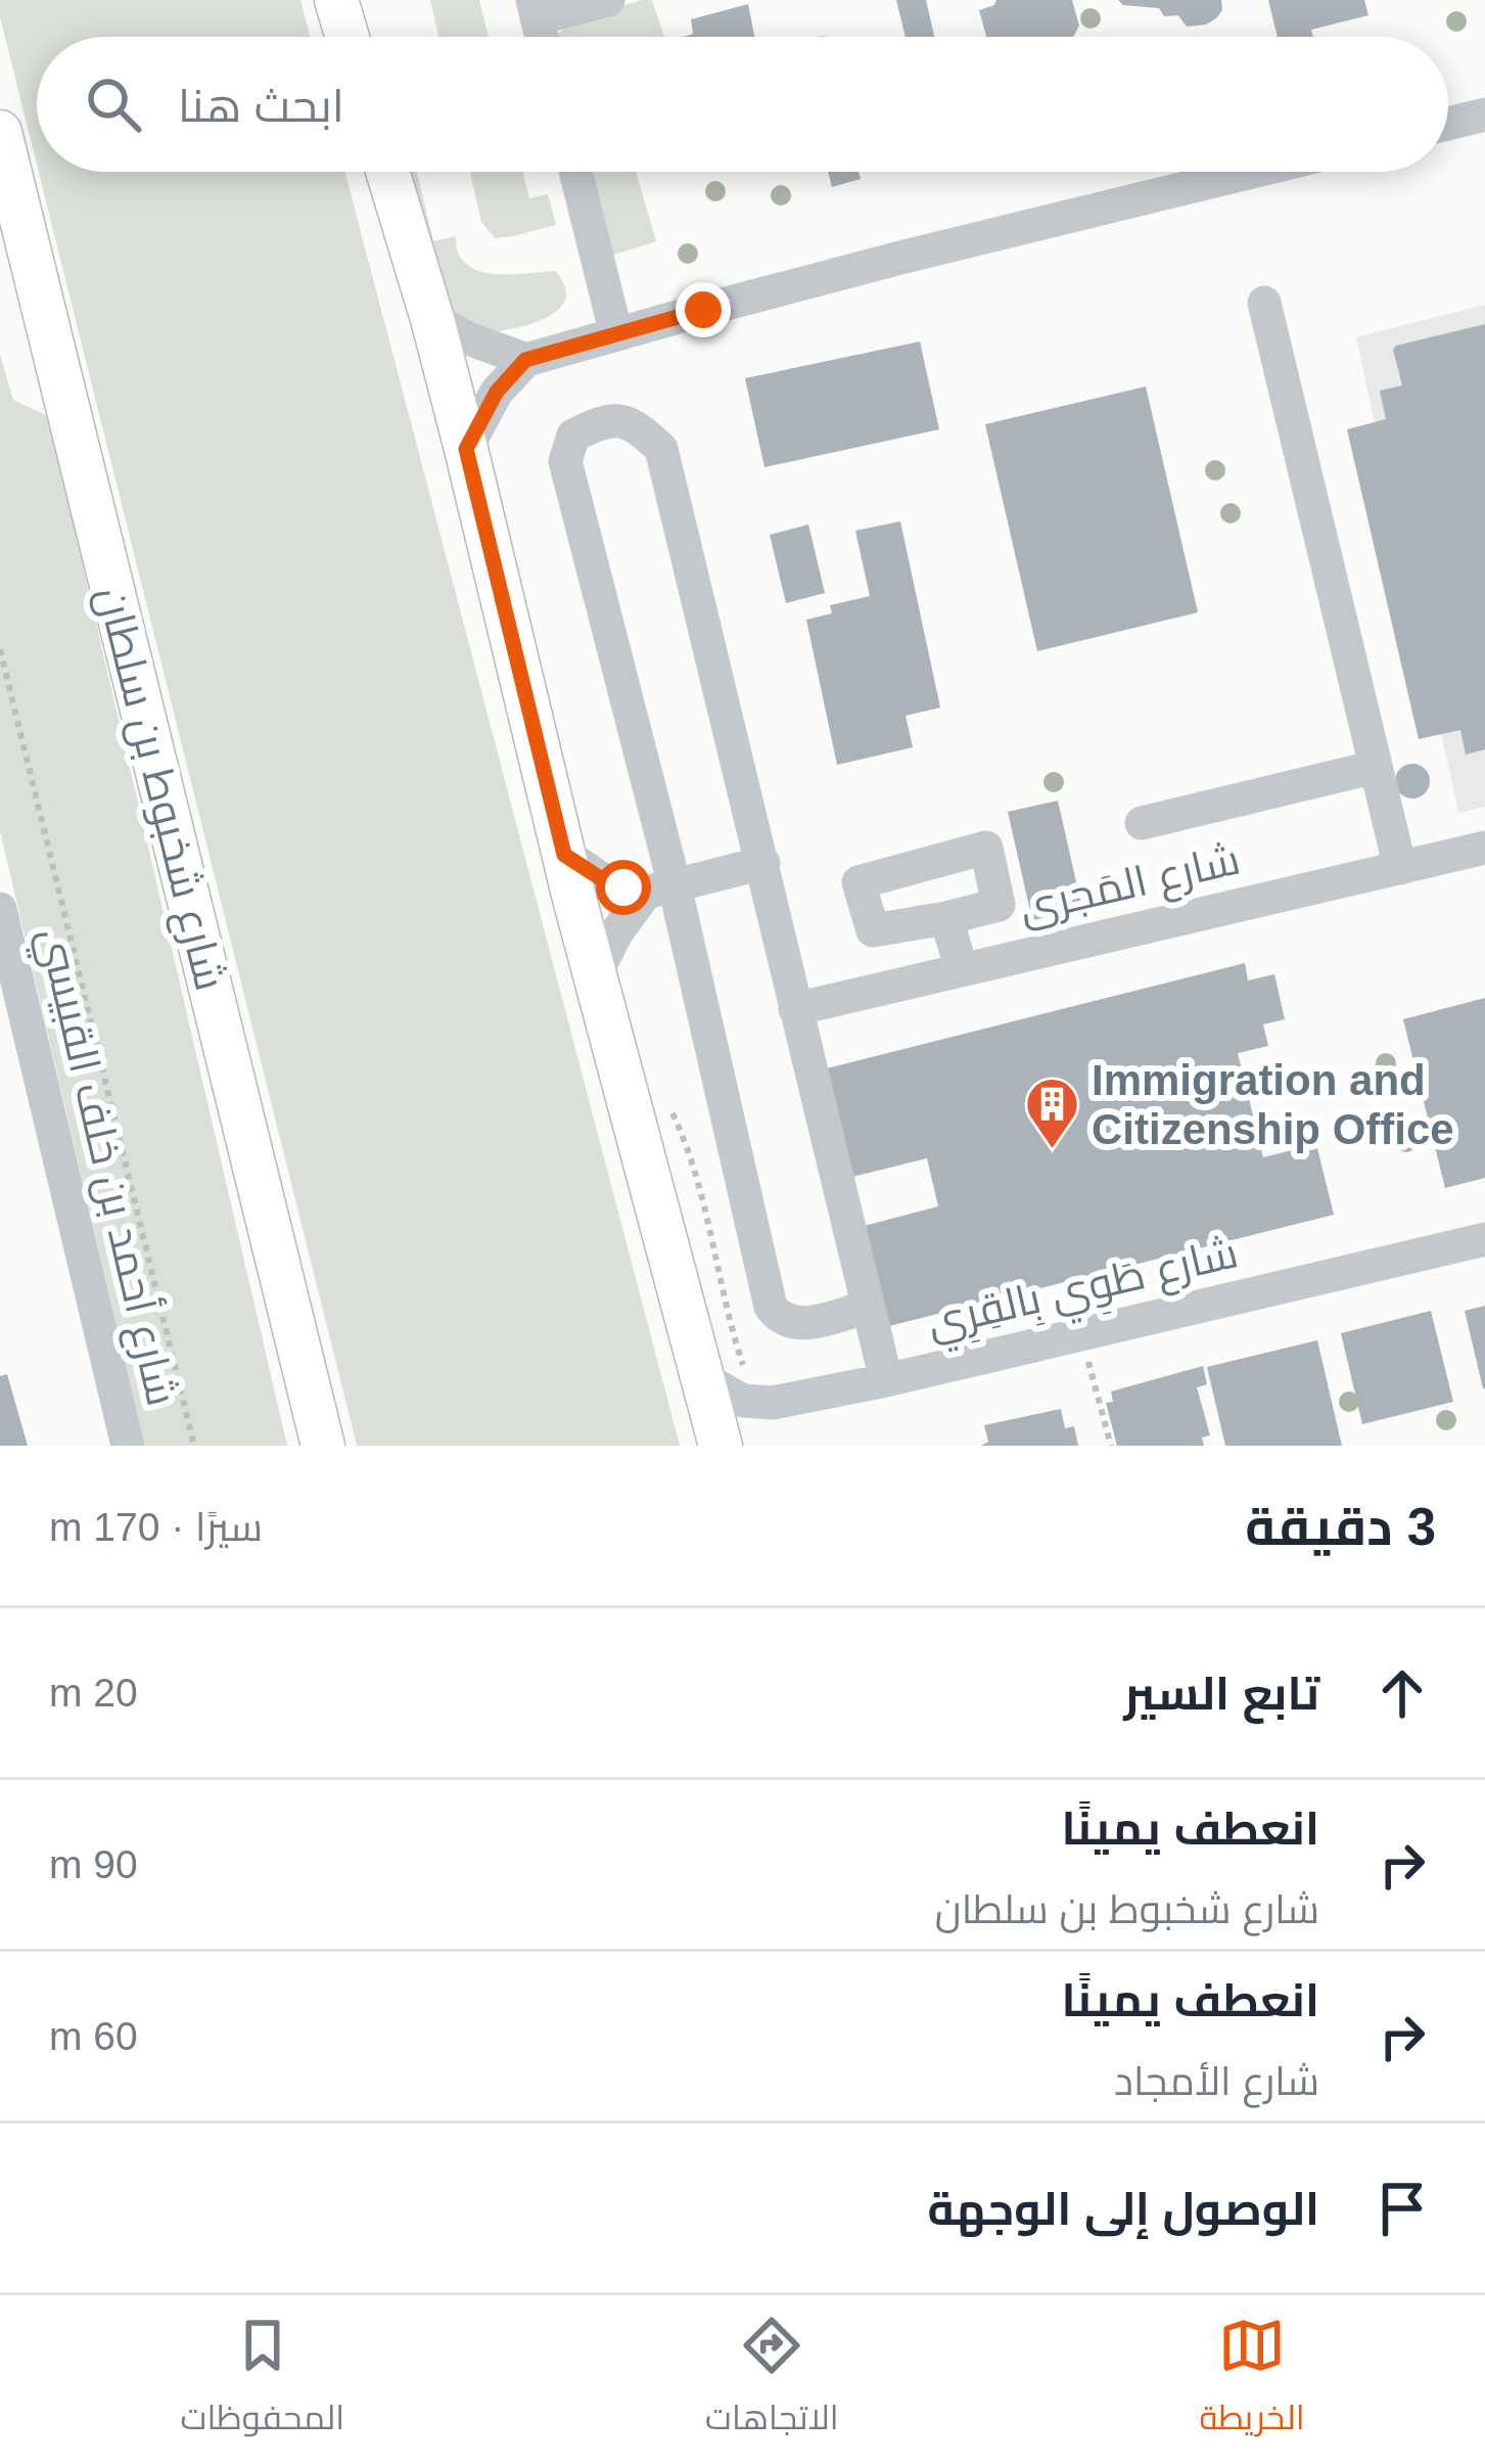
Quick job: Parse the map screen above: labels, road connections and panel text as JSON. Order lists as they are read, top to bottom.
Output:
{
  "streets": {
    "main road": ["شارع شخبوط بن سلطان"],
    "street": ["شارع المَجرى", "شارع أحمد بن خلف القبيسي", "شارع طَوِي بِالقِرِي"]
  },
  "places": {
    "building": ["Immigration and Citizenship Office"]
  },
  "page": {
    "search": "ابحث هنا",
    "heading": ["3 دقيقة", "سيرًا · 170 m"],
    "list": [
      ["تابع السير", "20 m"],
      ["انعطف يمينًا", "شارع شخبوط بن سلطان", "90 m"],
      ["انعطف يمينًا", "شارع الأمجاد", "60 m"],
      "الوصول إلى الوجهة"
    ],
    "nav": ["الخريطة", "الاتجاهات", "المحفوظات"]
  }
}
